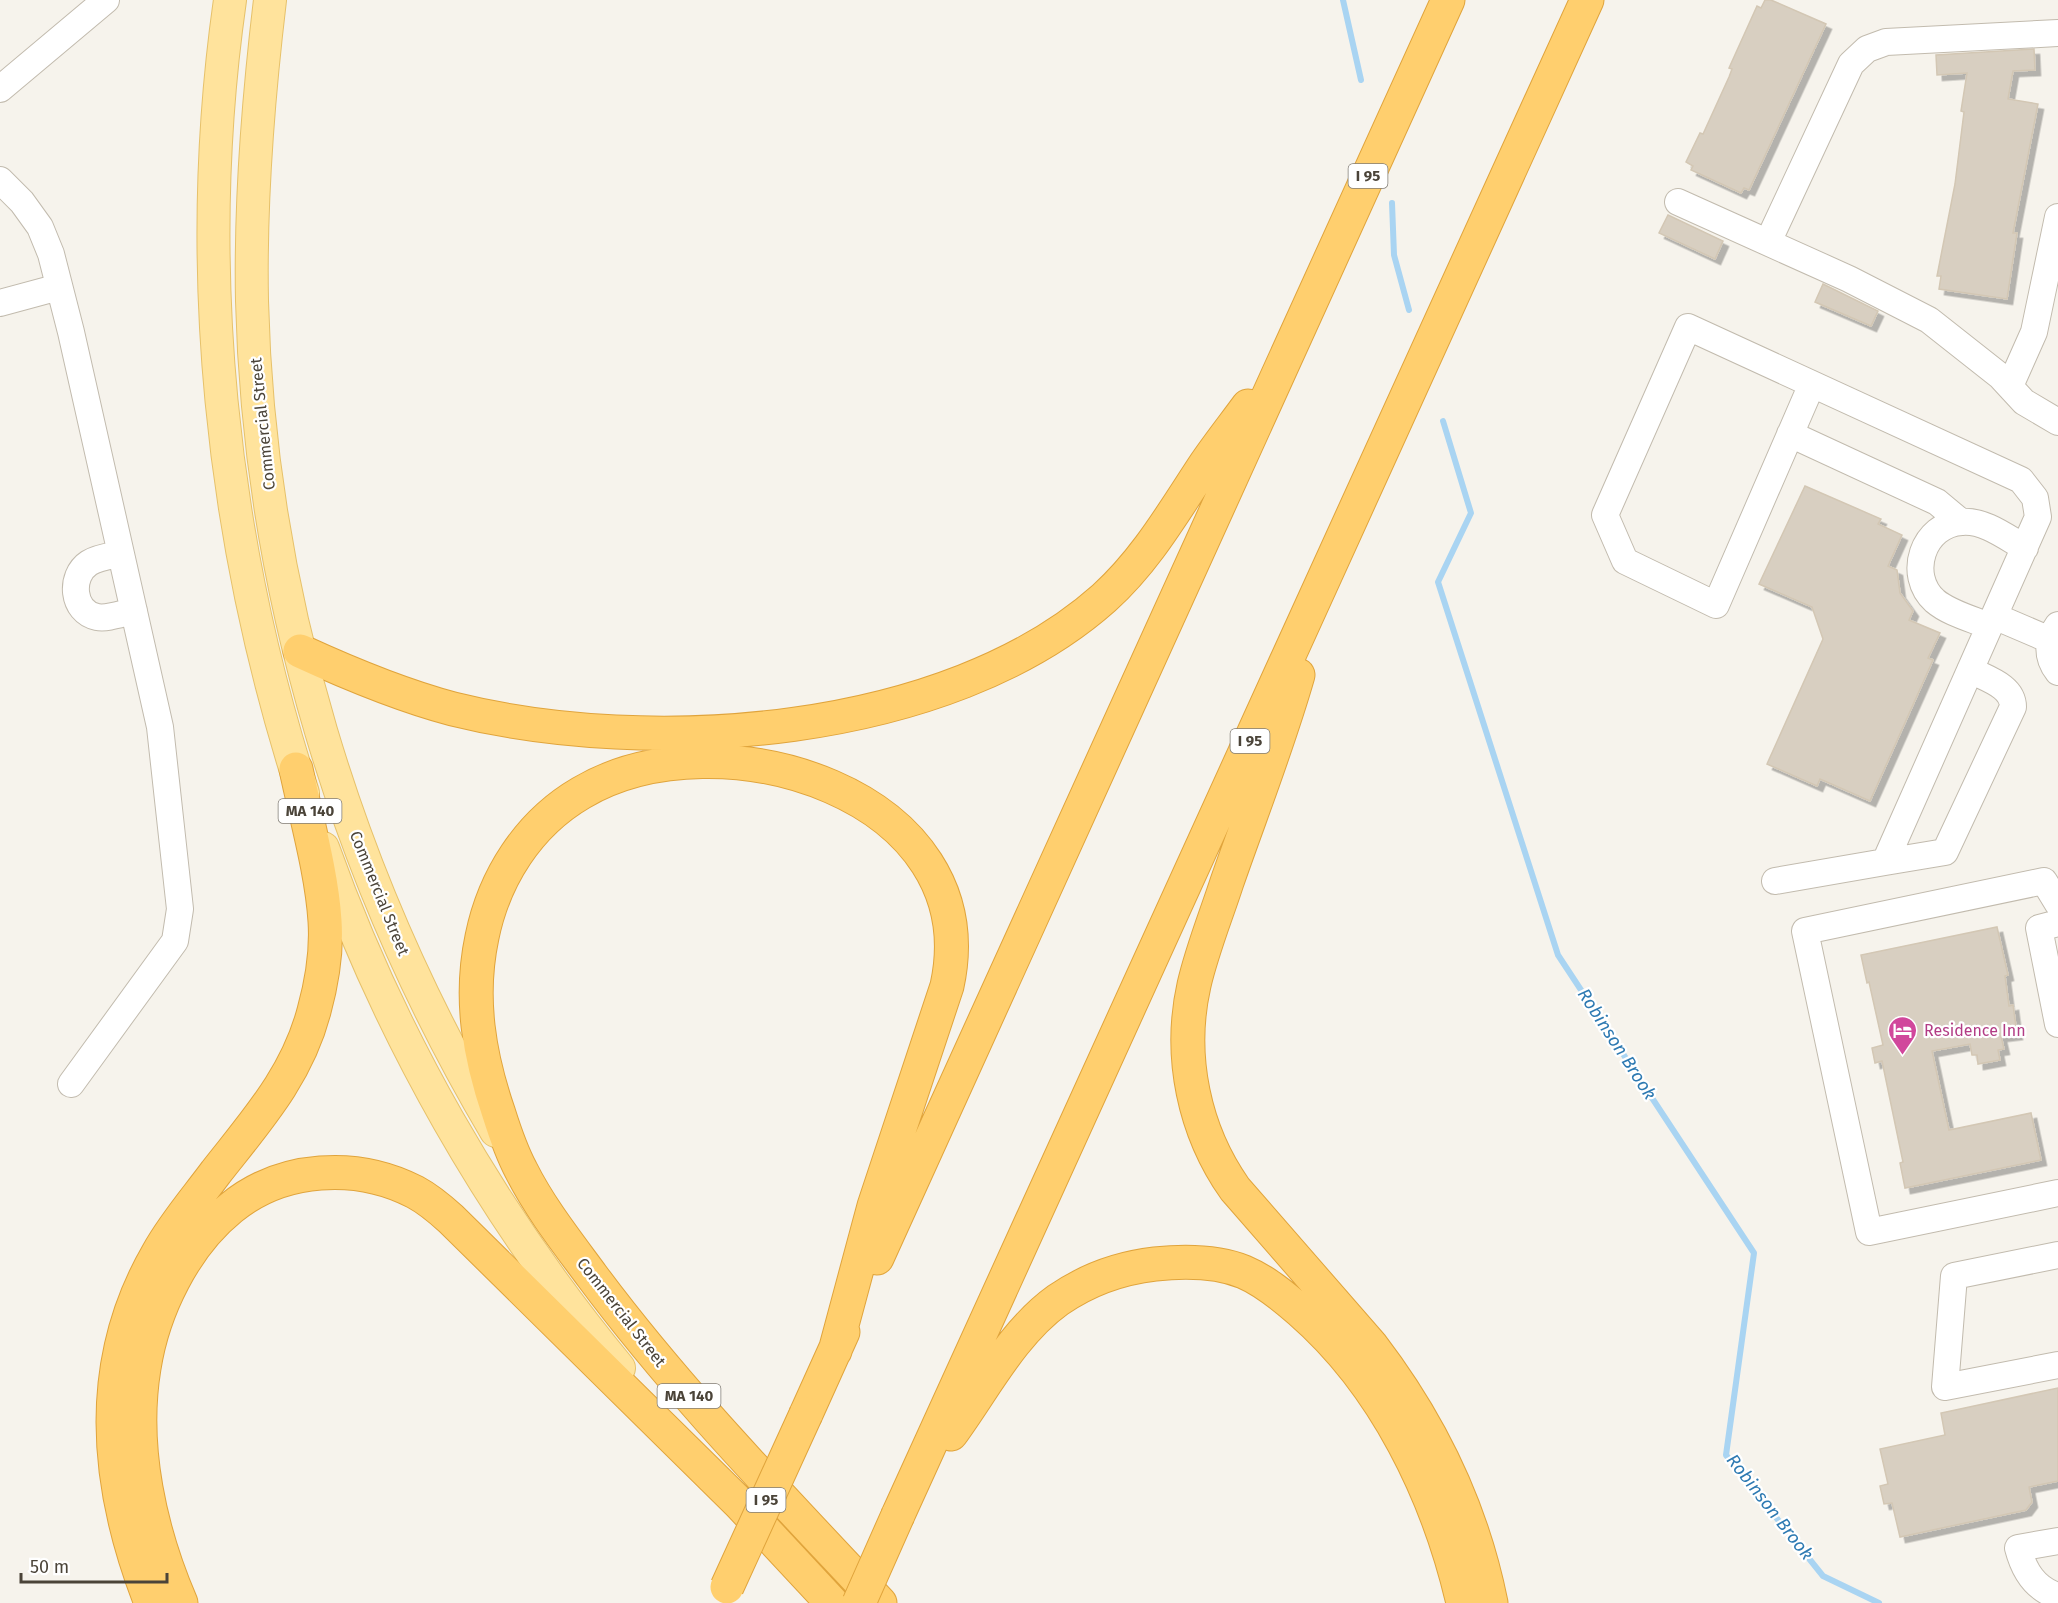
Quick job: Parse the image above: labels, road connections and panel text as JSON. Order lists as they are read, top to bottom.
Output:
{
  "streets": {
    "highway": ["I 95", "Commercial Street", "MA 140"]
  },
  "water": ["Robinson Brook"],
  "places": {
    "hotel": ["Residence Inn"]
  },
  "scale_bar": "50 m"
}
